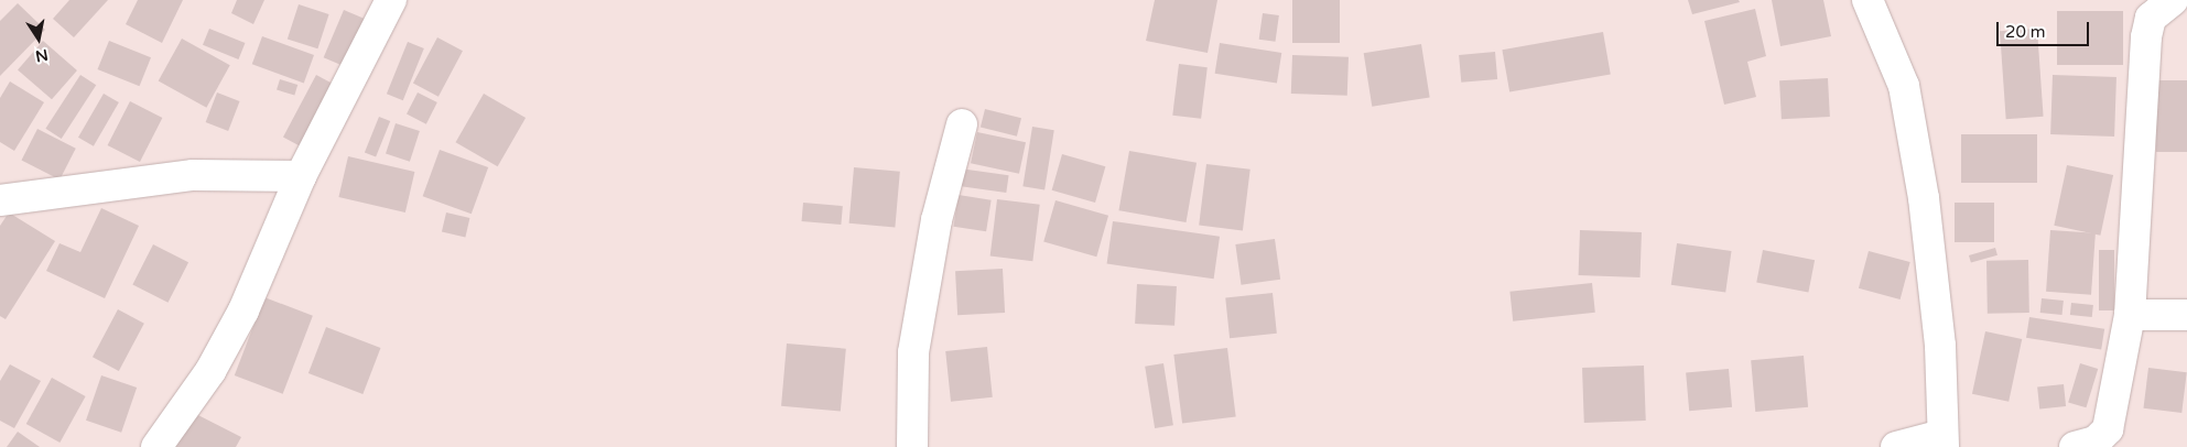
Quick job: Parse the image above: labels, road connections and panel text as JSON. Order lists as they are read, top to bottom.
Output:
{
  "scale_bar": "20 m",
  "north": "bottom"
}
